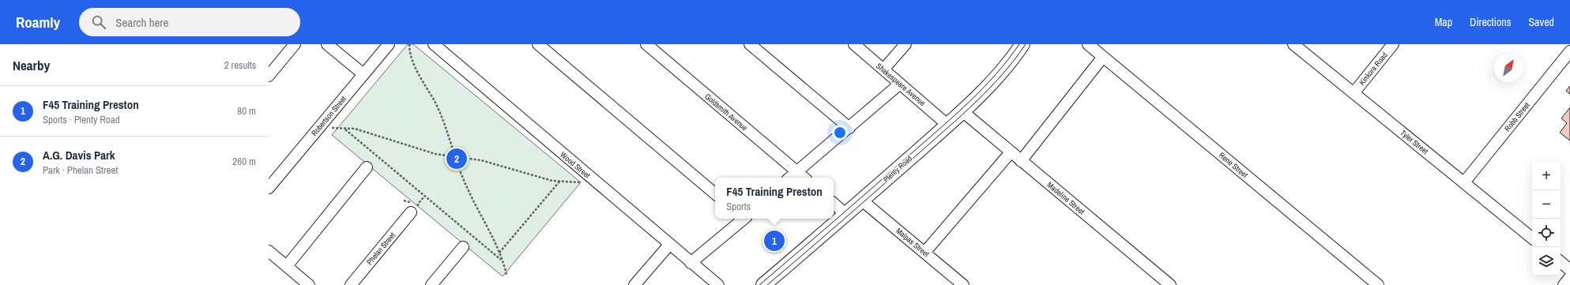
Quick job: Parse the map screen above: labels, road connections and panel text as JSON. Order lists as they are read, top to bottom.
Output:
{
  "streets": {
    "main road": ["Plenty Road"],
    "street": [
      "Kinkora Road",
      "Shakespeare Avenue",
      "Goldsmith Avenue",
      "Robertson Street",
      "Robb Street",
      "Tyler Street",
      "Wood Street",
      "Rene Street",
      "Madeline Street",
      "Malpas Street",
      "Phelan Street"
    ]
  },
  "crossings": [
    ["Kinkora Road", "Tyler Street"],
    ["Shakespeare Avenue", "Plenty Road"],
    ["Robb Street", "Tyler Street"],
    ["Plenty Road", "Madeline Street"],
    ["Plenty Road", "Malpas Street"]
  ],
  "north": "top right",
  "page": {
    "header": "Roamly",
    "search": "Search here",
    "nav": ["Map", "Directions", "Saved"],
    "heading": ["Nearby", "2 results"],
    "list": [
      {
        "mark": "1",
        "name": "F45 Training Preston",
        "note": "Sports · Plenty Road",
        "value": "80 m"
      },
      {
        "mark": "2",
        "name": "A.G. Davis Park",
        "note": "Park · Phelan Street",
        "value": "260 m"
      }
    ],
    "pins": ["2", "1"],
    "map_buttons": ["+", "−"],
    "popup": ["F45 Training Preston", "Sports"]
  }
}
